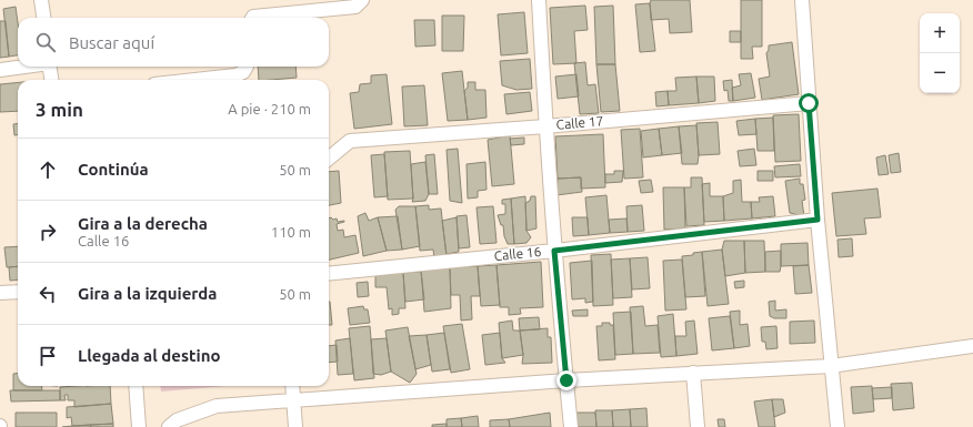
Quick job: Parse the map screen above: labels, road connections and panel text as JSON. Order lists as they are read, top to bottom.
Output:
{
  "streets": {
    "street": ["Calle 17", "Calle 16"]
  },
  "page": {
    "map_buttons": ["+", "−"],
    "search": "Buscar aquí",
    "heading": ["3 min", "A pie · 210 m"],
    "list": [
      ["Continúa", "50 m"],
      ["Gira a la derecha", "Calle 16", "110 m"],
      ["Gira a la izquierda", "50 m"],
      "Llegada al destino"
    ]
  }
}
